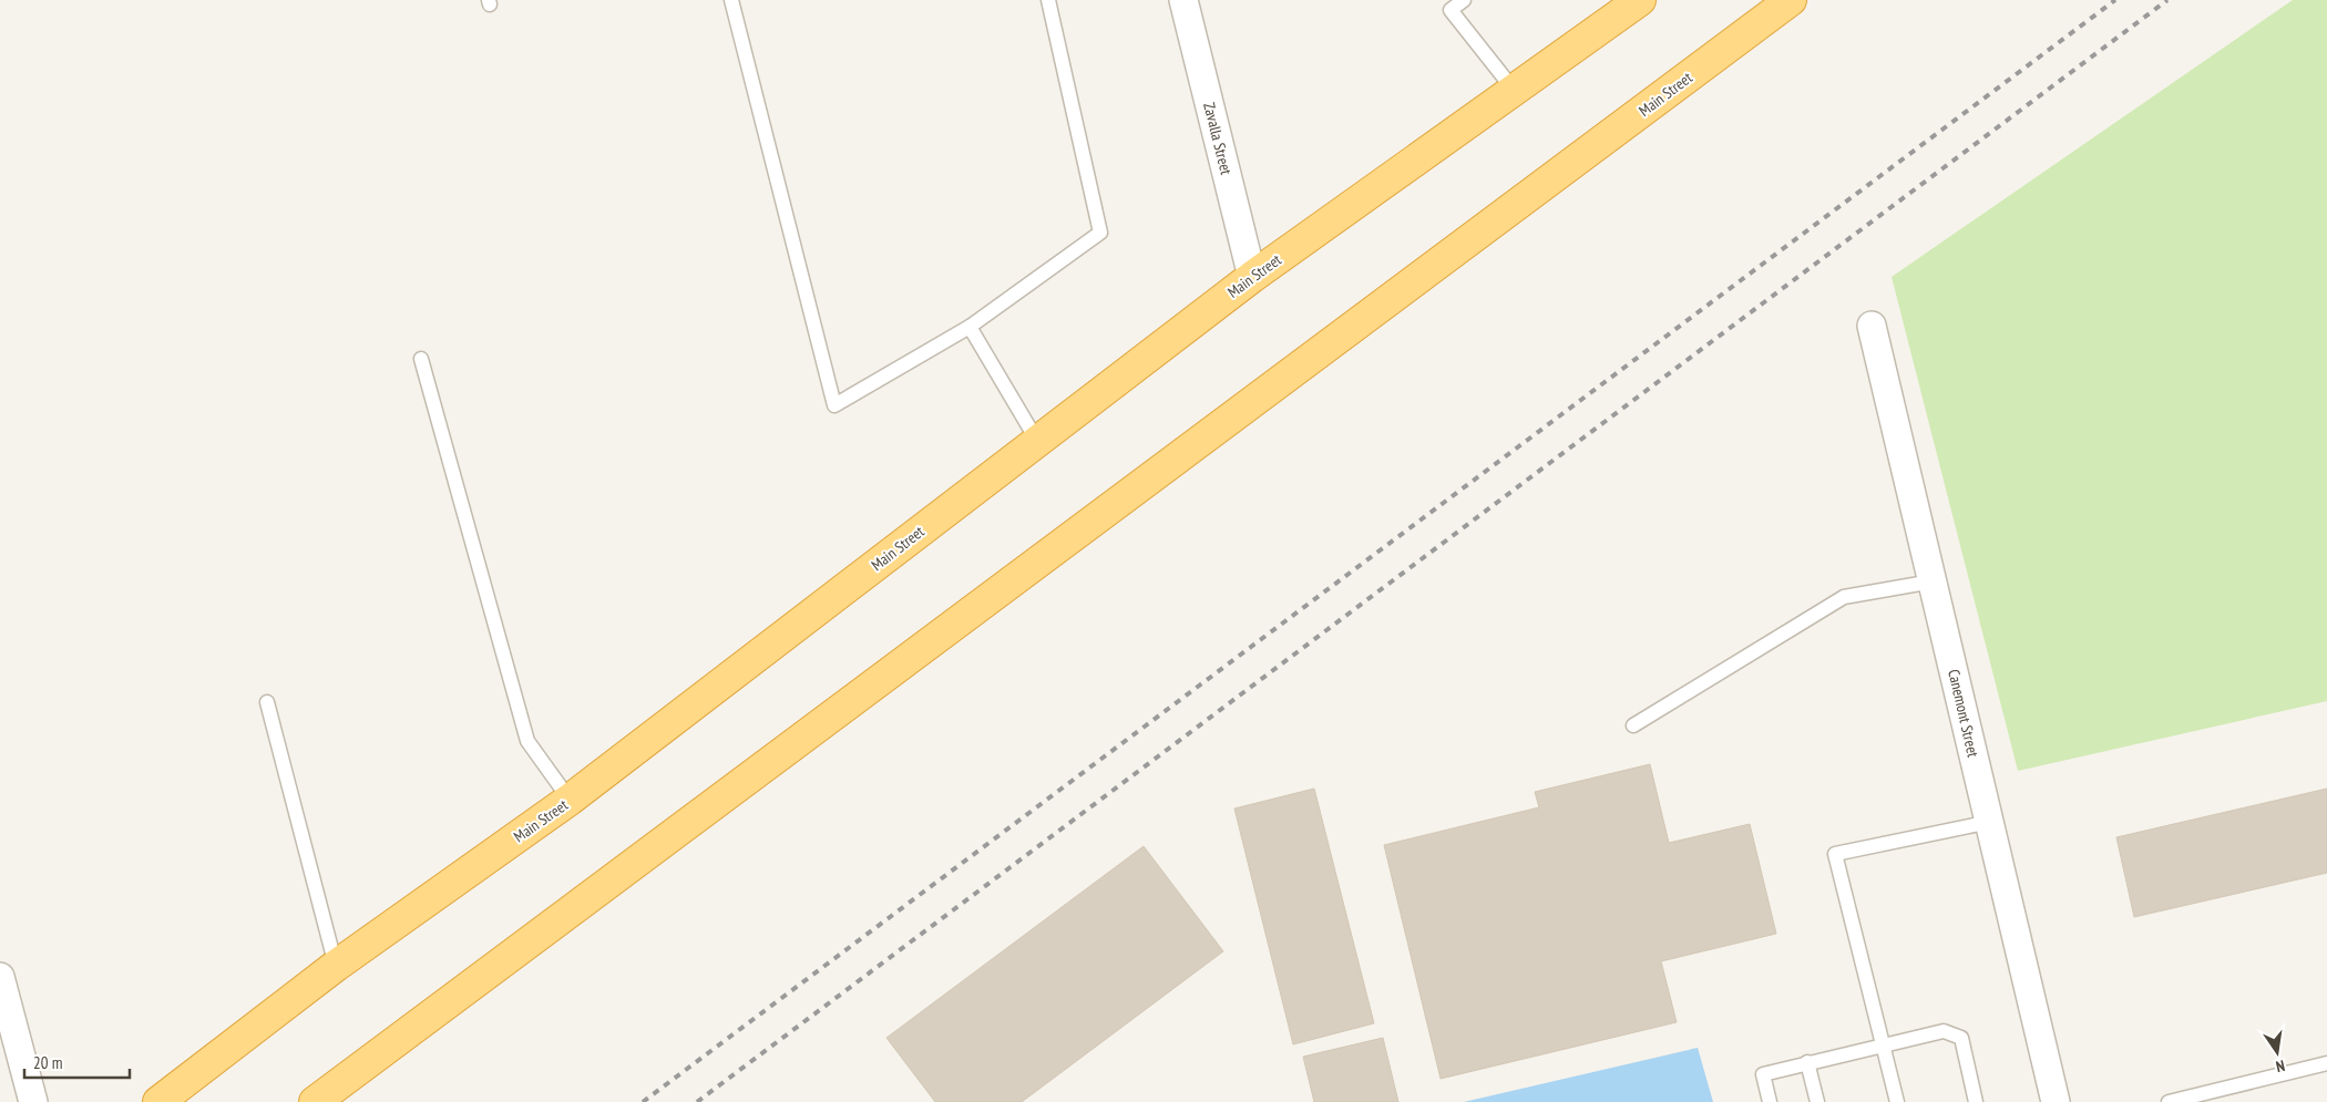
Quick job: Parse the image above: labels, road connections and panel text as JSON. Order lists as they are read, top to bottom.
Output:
{
  "streets": {
    "highway": ["Main Street"],
    "street": ["Zavalla Street", "Canemont Street"]
  },
  "crossings": [
    ["Main Street", "Zavalla Street"]
  ],
  "scale_bar": "20 m",
  "north": "bottom"
}
